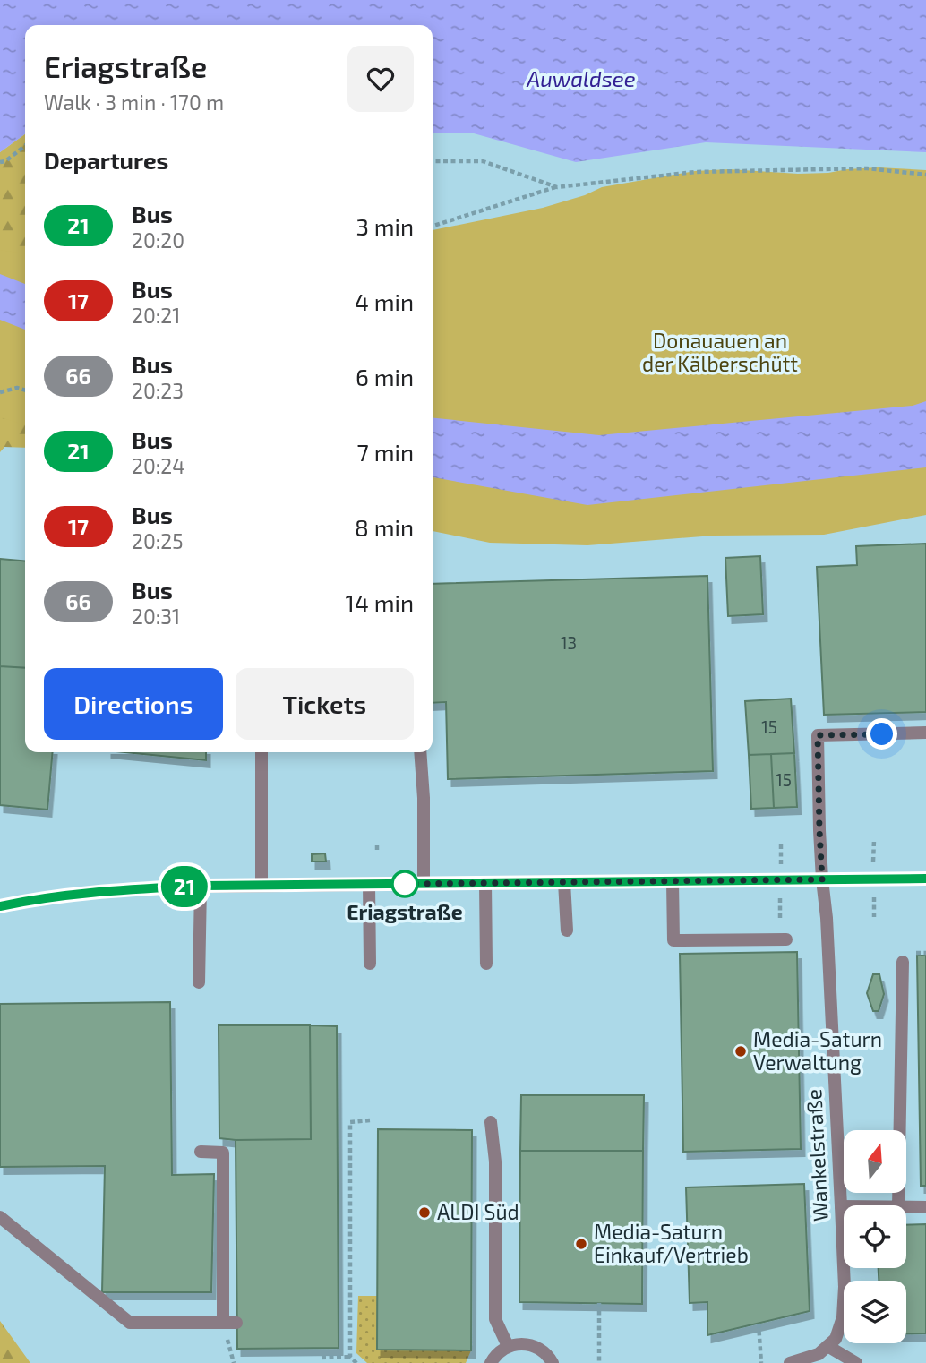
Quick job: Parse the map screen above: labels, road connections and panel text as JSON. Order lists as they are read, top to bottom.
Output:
{
  "streets": {
    "street": ["Wankelstraße"]
  },
  "water": ["Auwaldsee"],
  "parks": ["Donauauen an der Kälberschütt"],
  "places": [
    "Eriagstraße",
    "Media-Saturn Verwaltung",
    "ALDI Süd",
    "Media-Saturn Einkauf/Vertrieb"
  ],
  "lines": ["bus line 21"],
  "house_numbers": ["13", "15", "15"],
  "north": "top",
  "page": {
    "on_map": "21",
    "heading": [
      ["Eriagstraße", "Walk · 3 min · 170 m"],
      "Departures"
    ],
    "list": [
      {
        "mark": "21",
        "name": "Bus",
        "note": "20:20",
        "value": "3 min"
      },
      {
        "mark": "17",
        "name": "Bus",
        "note": "20:21",
        "value": "4 min"
      },
      {
        "mark": "66",
        "name": "Bus",
        "note": "20:23",
        "value": "6 min"
      },
      {
        "mark": "21",
        "name": "Bus",
        "note": "20:24",
        "value": "7 min"
      },
      {
        "mark": "17",
        "name": "Bus",
        "note": "20:25",
        "value": "8 min"
      },
      {
        "mark": "66",
        "name": "Bus",
        "note": "20:31",
        "value": "14 min"
      }
    ],
    "buttons": ["Directions", "Tickets"]
  }
}
